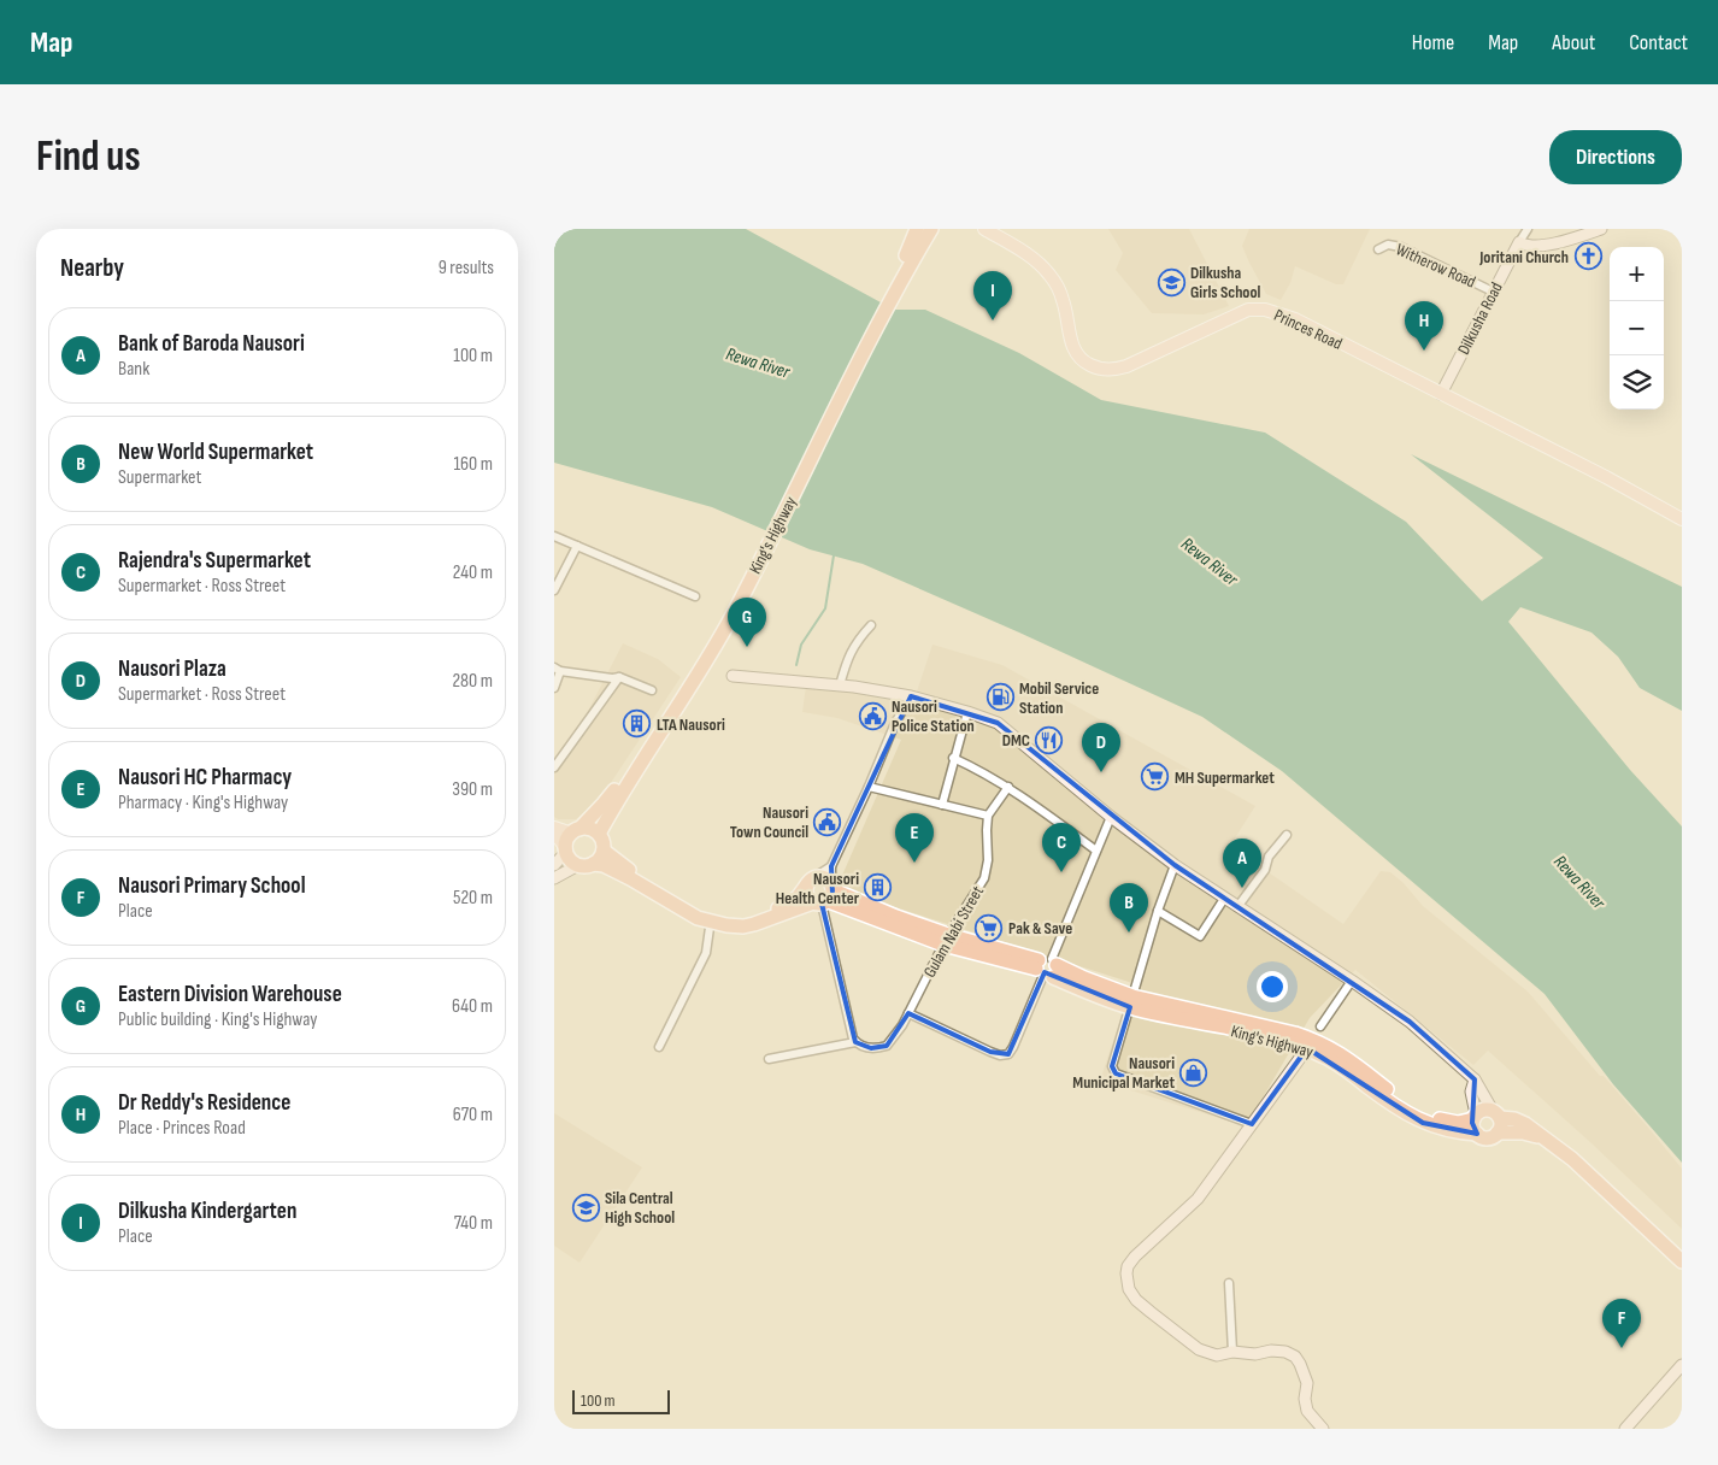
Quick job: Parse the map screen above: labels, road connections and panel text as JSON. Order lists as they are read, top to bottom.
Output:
{
  "streets": {
    "highway": ["King's Highway"],
    "main road": ["Princes Road"],
    "street": ["Witherow Road", "Dilkusha Road", "Gulam Nabi Street"]
  },
  "crossings": [
    ["Witherow Road", "Dilkusha Road"],
    ["Dilkusha Road", "Princes Road"],
    ["King's Highway", "Gulam Nabi Street"]
  ],
  "water": ["Rewa River"],
  "places": {
    "church": ["Joritani Church"],
    "school or university": ["Dilkusha Girls School", "Sila Central High School"],
    "fuel station": ["Mobil Service Station"],
    "public building": ["Nausori Police Station", "Nausori Town Council"],
    "building": ["LTA Nausori", "Nausori Health Center"],
    "restaurant": ["DMC"],
    "supermarket": ["MH Supermarket", "Pak & Save"],
    "shop": ["Nausori Municipal Market"]
  },
  "scale_bar": "100 m",
  "page": {
    "header": "Map",
    "nav": [
      "Home",
      "Map",
      "About",
      "Contact"
    ],
    "buttons": "Directions",
    "title": "Find us",
    "heading": ["Nearby", "9 results"],
    "map_buttons": ["+", "−"],
    "pins": [
      "I",
      "H",
      "G",
      "D",
      "E",
      "C",
      "A",
      "B",
      "F"
    ],
    "list": [
      {
        "mark": "A",
        "name": "Bank of Baroda Nausori",
        "note": "Bank",
        "value": "100 m"
      },
      {
        "mark": "B",
        "name": "New World Supermarket",
        "note": "Supermarket",
        "value": "160 m"
      },
      {
        "mark": "C",
        "name": "Rajendra's Supermarket",
        "note": "Supermarket · Ross Street",
        "value": "240 m"
      },
      {
        "mark": "D",
        "name": "Nausori Plaza",
        "note": "Supermarket · Ross Street",
        "value": "280 m"
      },
      {
        "mark": "E",
        "name": "Nausori HC Pharmacy",
        "note": "Pharmacy · King's Highway",
        "value": "390 m"
      },
      {
        "mark": "F",
        "name": "Nausori Primary School",
        "note": "Place",
        "value": "520 m"
      },
      {
        "mark": "G",
        "name": "Eastern Division Warehouse",
        "note": "Public building · King's Highway",
        "value": "640 m"
      },
      {
        "mark": "H",
        "name": "Dr Reddy's Residence",
        "note": "Place · Princes Road",
        "value": "670 m"
      },
      {
        "mark": "I",
        "name": "Dilkusha Kindergarten",
        "note": "Place",
        "value": "740 m"
      }
    ],
    "scale": "100 m"
  }
}
